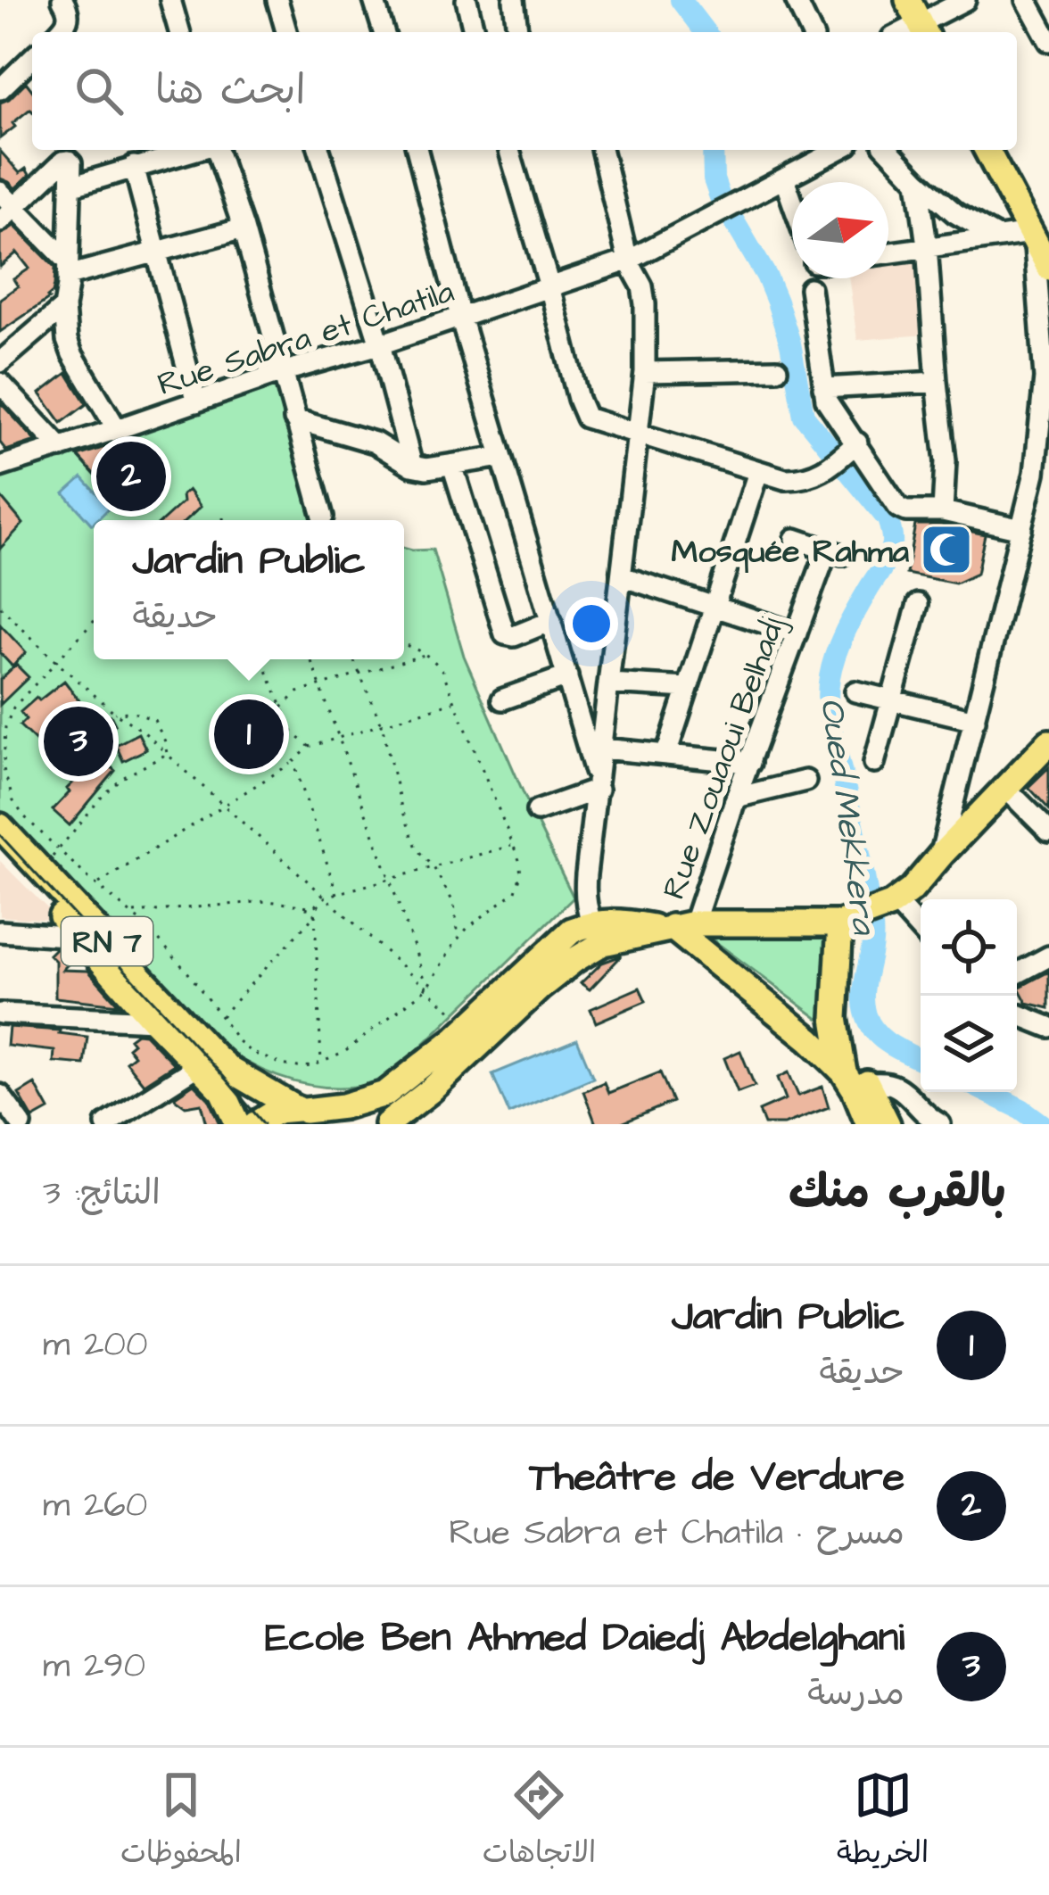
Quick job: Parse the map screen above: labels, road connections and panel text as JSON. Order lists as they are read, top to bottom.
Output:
{
  "streets": {
    "main road": ["RN 7"],
    "street": ["Rue Sabra et Chatila", "Rue Zouaoui Belhadj"]
  },
  "water": ["Oued Mekkera"],
  "places": {
    "mosque": ["Mosquée Rahma"]
  },
  "north": "right",
  "page": {
    "search": "ابحث هنا",
    "pins": ["2", "1", "3"],
    "popup": ["Jardin Public", "حديقة"],
    "heading": ["بالقرب منك", "النتائج: 3"],
    "list": [
      {
        "mark": "1",
        "name": "Jardin Public",
        "note": "حديقة",
        "value": "200 m"
      },
      {
        "mark": "2",
        "name": "Theâtre de Verdure",
        "note": "مسرح · Rue Sabra et Chatila",
        "value": "260 m"
      },
      {
        "mark": "3",
        "name": "Ecole Ben Ahmed Daiedj Abdelghani",
        "note": "مدرسة",
        "value": "290 m"
      }
    ],
    "nav": ["الخريطة", "الاتجاهات", "المحفوظات"]
  }
}
